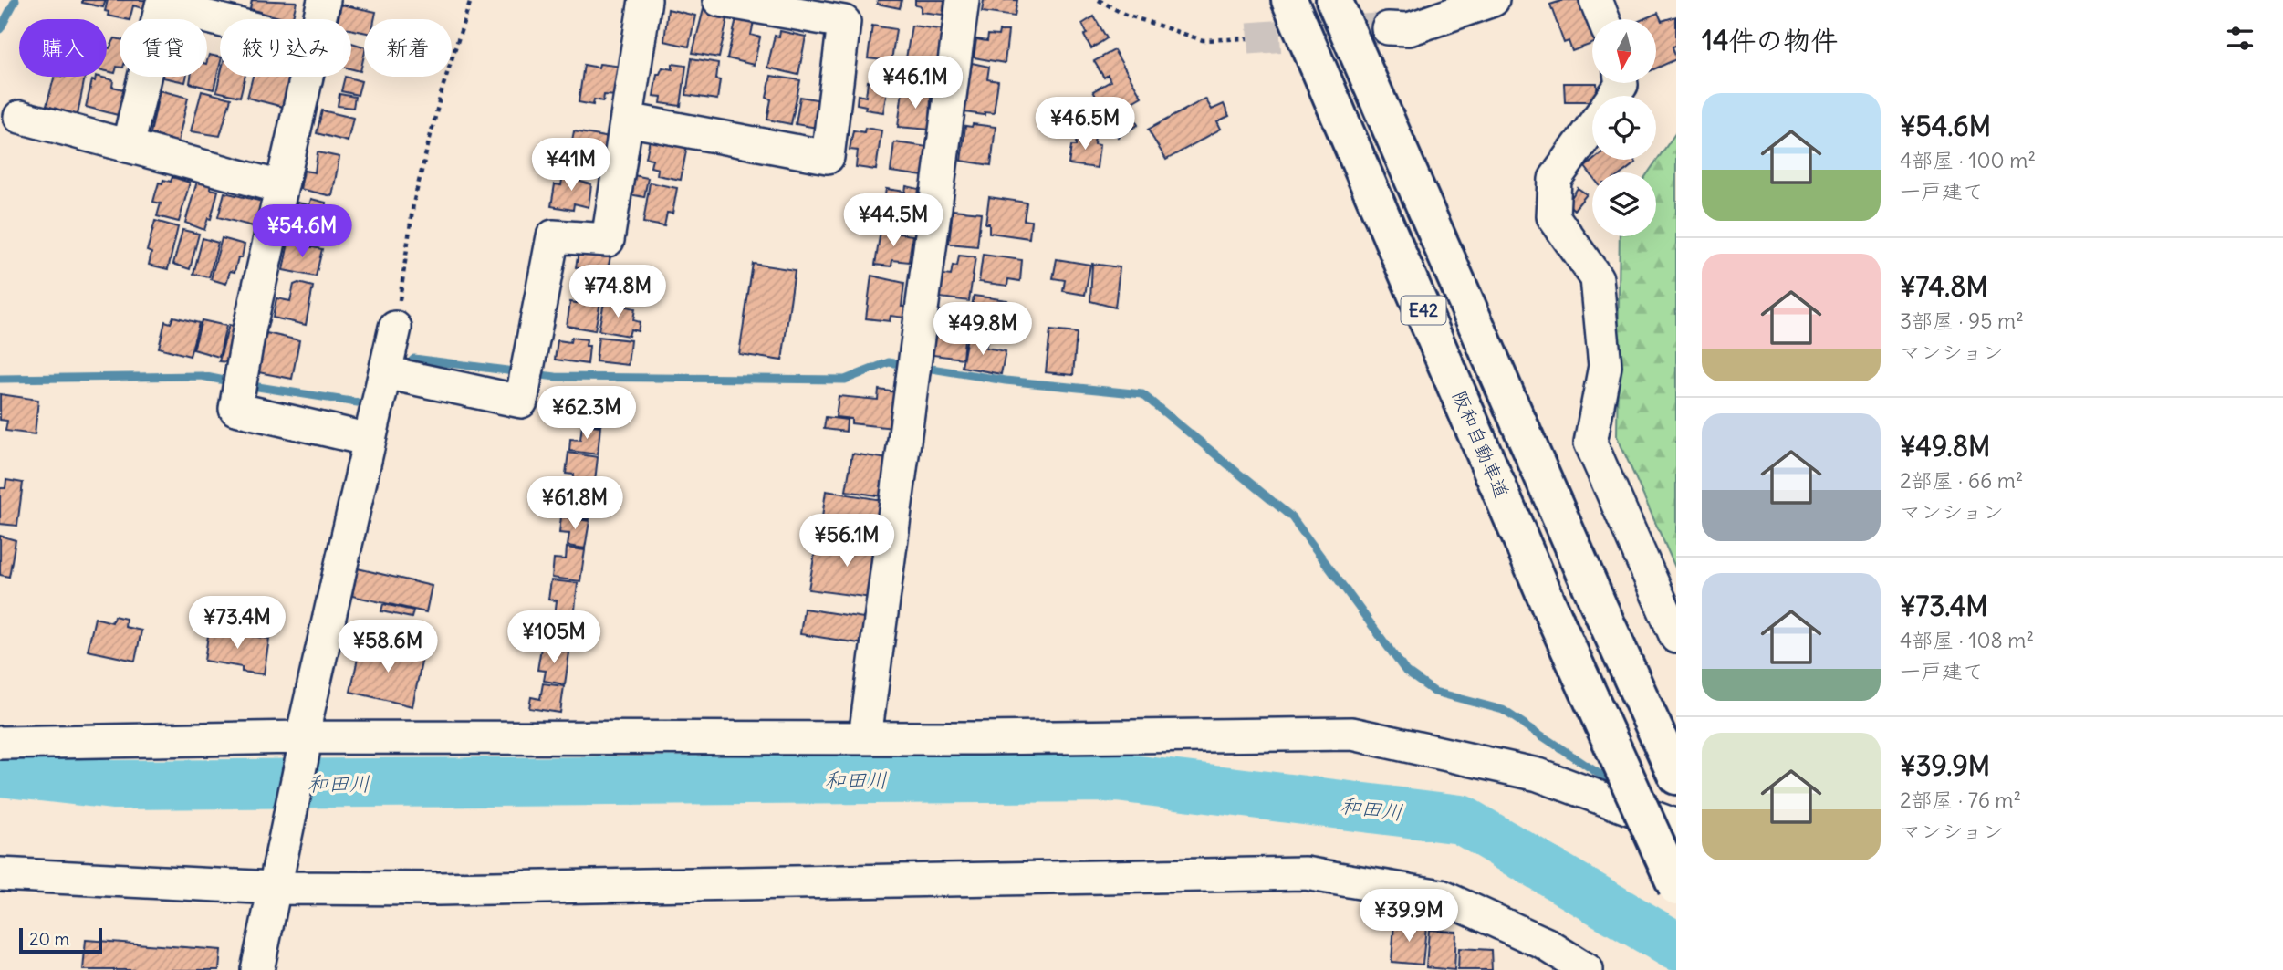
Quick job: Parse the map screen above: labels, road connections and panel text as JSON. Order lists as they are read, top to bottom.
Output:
{
  "streets": {
    "highway": ["E42", "阪和自動車道"]
  },
  "water": ["和田川"],
  "scale_bar": "20 m",
  "north": "bottom",
  "page": {
    "heading": "14件の物件",
    "chip": [
      "購入",
      "賃貸",
      "絞り込み",
      "新着"
    ],
    "price": [
      "¥46.1M",
      "¥46.5M",
      "¥41M",
      "¥44.5M",
      "¥54.6M",
      "¥74.8M",
      "¥49.8M",
      "¥62.3M",
      "¥61.8M",
      "¥56.1M",
      "¥73.4M",
      "¥105M",
      "¥58.6M",
      "¥39.9M"
    ],
    "list": [
      {
        "name": "¥54.6M",
        "note": "4部屋 · 100 m² · 一戸建て"
      },
      {
        "name": "¥74.8M",
        "note": "3部屋 · 95 m² · マンション"
      },
      {
        "name": "¥49.8M",
        "note": "2部屋 · 66 m² · マンション"
      },
      {
        "name": "¥73.4M",
        "note": "4部屋 · 108 m² · 一戸建て"
      },
      {
        "name": "¥39.9M",
        "note": "2部屋 · 76 m² · マンション"
      }
    ],
    "scale": "20 m"
  }
}
